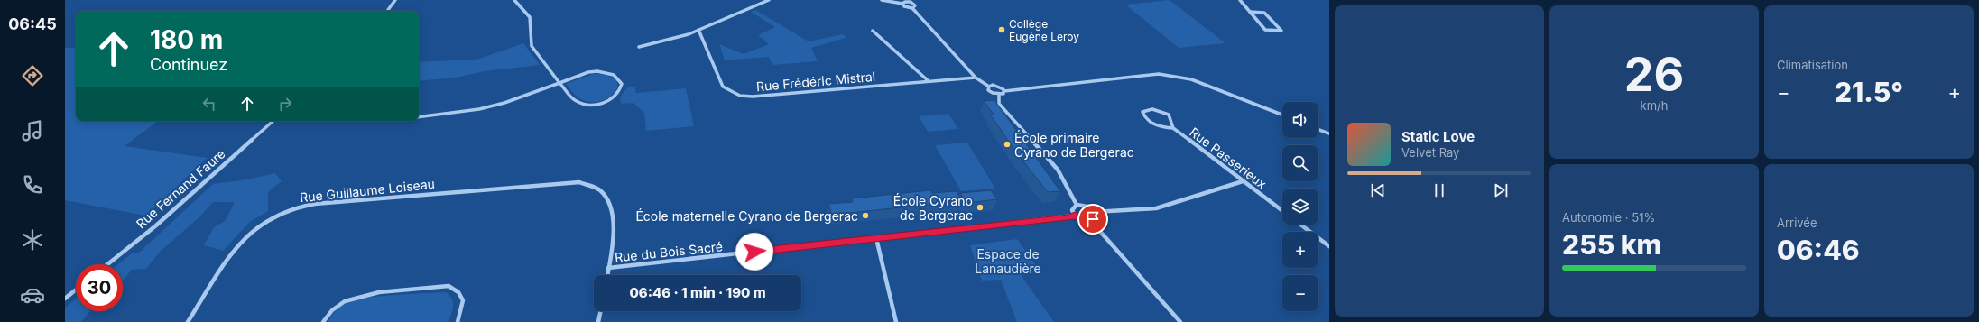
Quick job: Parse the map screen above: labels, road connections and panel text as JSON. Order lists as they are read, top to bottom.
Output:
{
  "streets": {
    "street": [
      "Rue Frédéric Mistral",
      "Rue Passerieux",
      "Rue Fernand Faure",
      "Rue Guillaume Loiseau",
      "Rue du Bois Sacré"
    ]
  },
  "crossings": [
    ["Rue Guillaume Loiseau", "Rue du Bois Sacré"]
  ],
  "parks": ["Espace de Lanaudière"],
  "places": [
    "Collège Eugène Leroy",
    "École primaire Cyrano de Bergerac",
    "École Cyrano de Bergerac",
    "École maternelle Cyrano de Bergerac"
  ],
  "page": {
    "tabs": "06:45",
    "tile": [
      ["26", "km/h"],
      "Climatisation",
      ["Autonomie · 51%", "255 km"],
      ["Arrivée", "06:46"]
    ],
    "turn": ["180 m", "Continuez"],
    "heat": ["−", "21.5°", "+"],
    "map_buttons": ["+", "−"],
    "song": ["Static Love", "Velvet Ray"],
    "limit": "30",
    "trip": "06:46 · 1 min · 190 m"
  }
}
